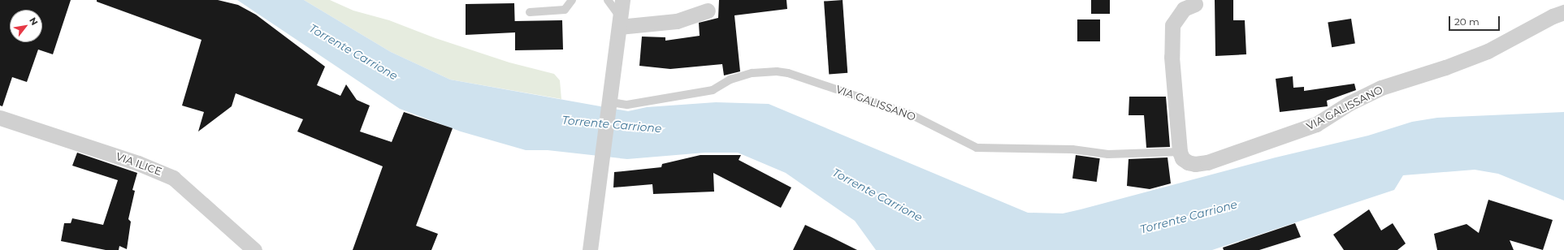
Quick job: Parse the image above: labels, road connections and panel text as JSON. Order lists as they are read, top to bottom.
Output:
{
  "streets": {
    "street": ["VIA GALISSANO", "VIA ILICE"]
  },
  "water": ["Torrente Carrione"],
  "scale_bar": "20 m",
  "north": "top right"
}
